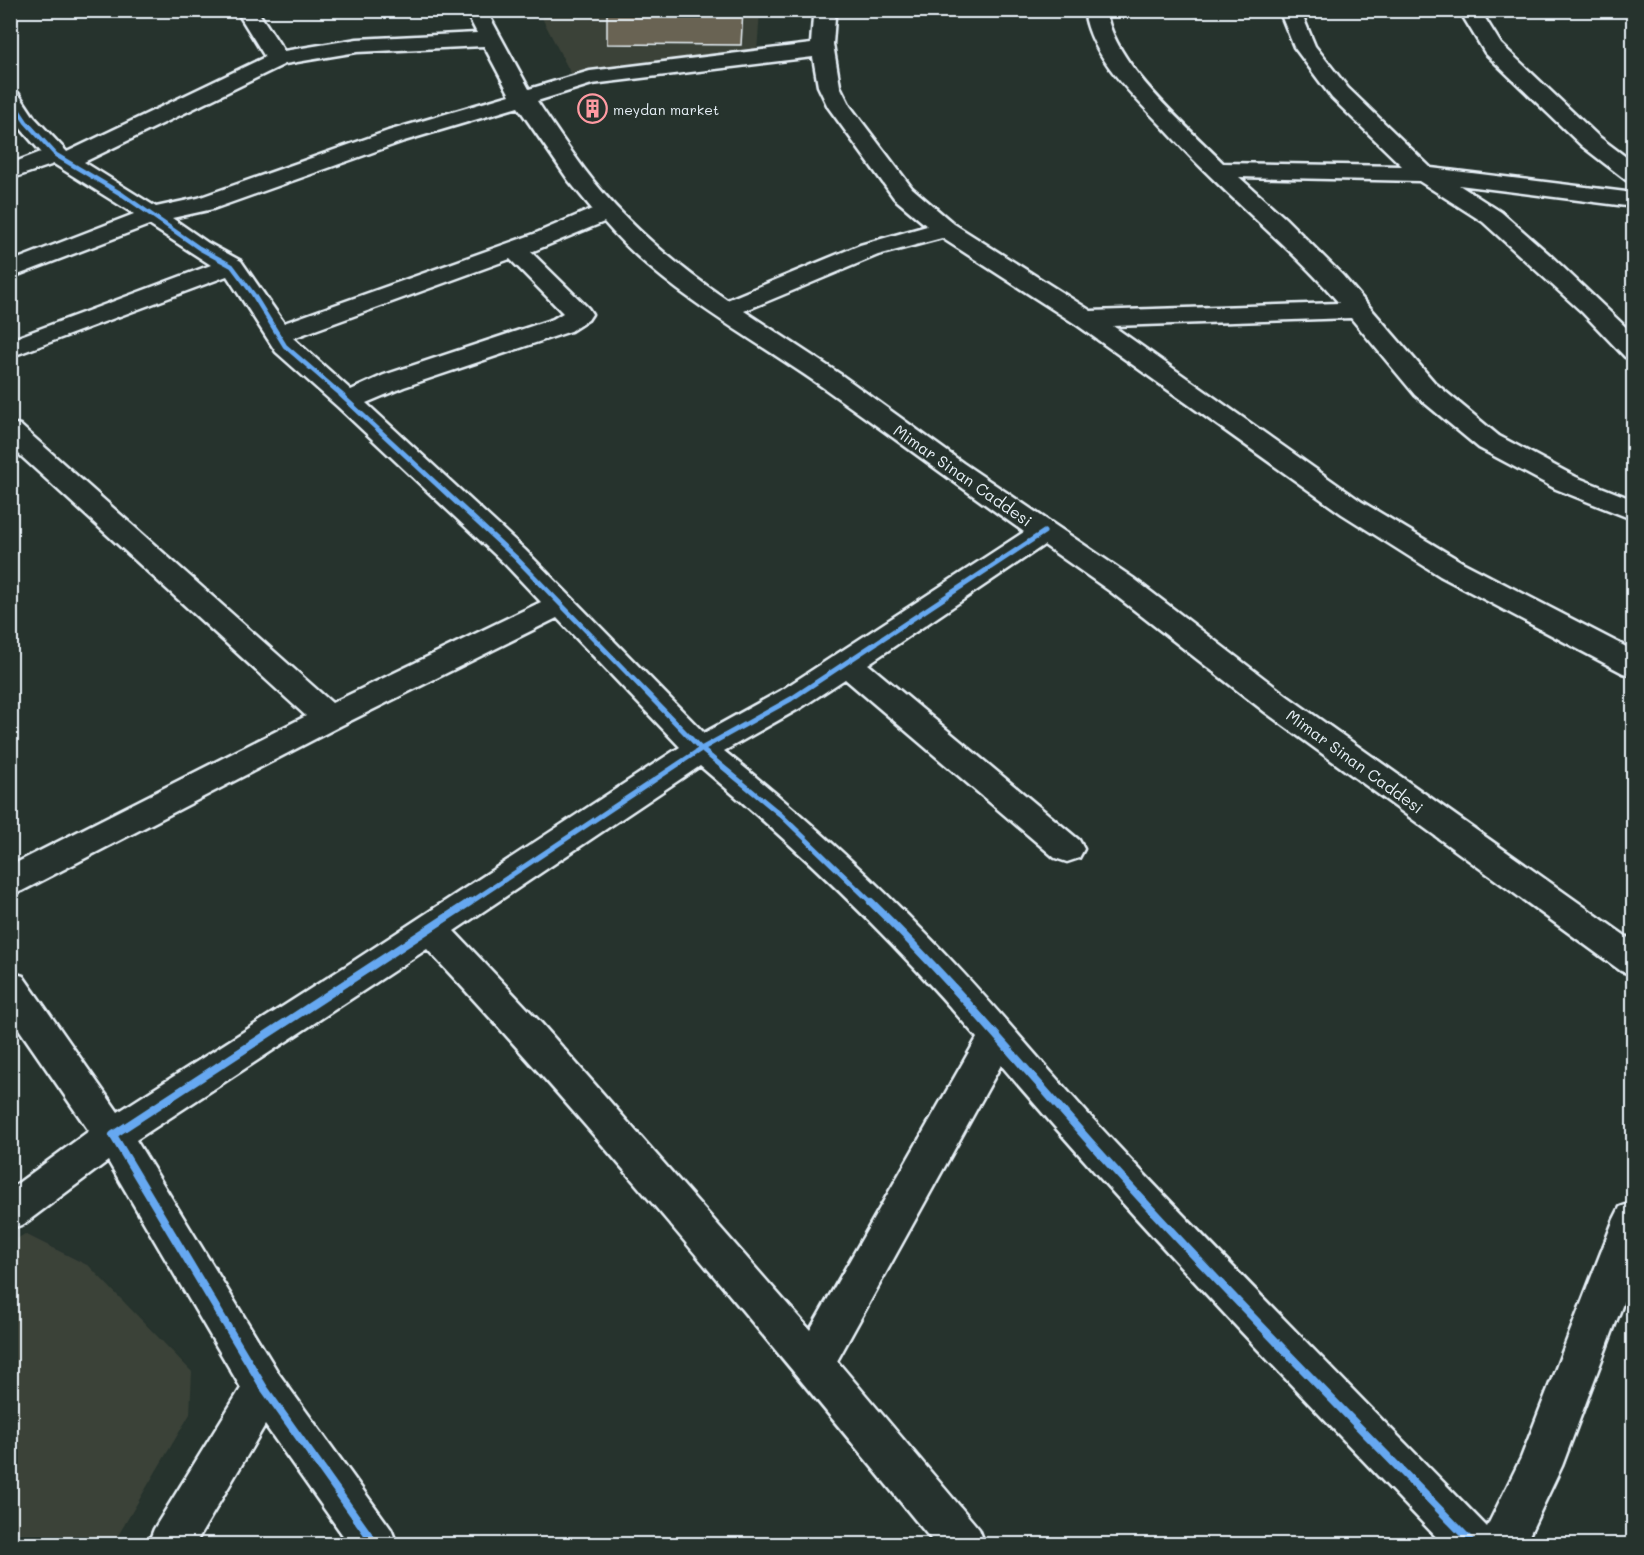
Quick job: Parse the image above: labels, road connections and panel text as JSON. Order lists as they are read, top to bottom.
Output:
{
  "streets": {
    "street": ["Mimar Sinan Caddesi"]
  },
  "places": {
    "building": ["meydan market"]
  }
}
